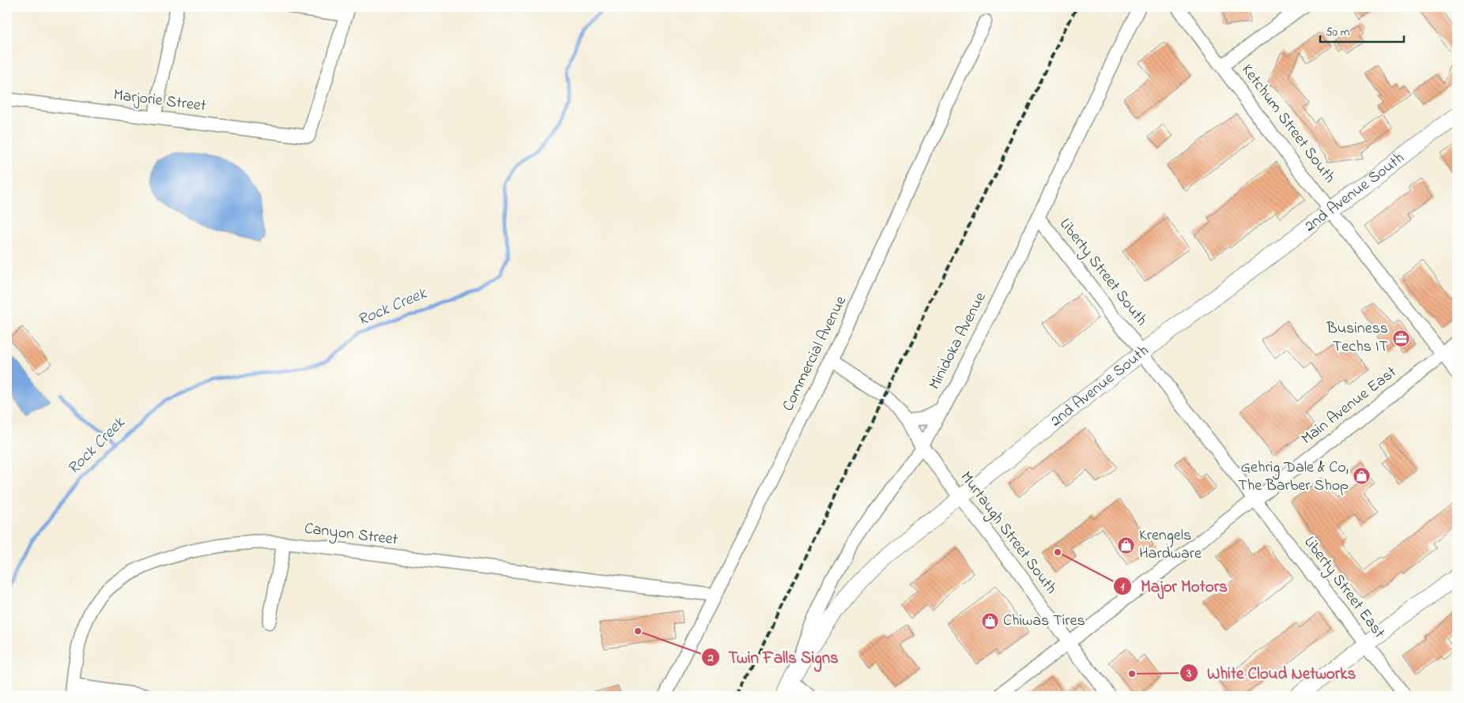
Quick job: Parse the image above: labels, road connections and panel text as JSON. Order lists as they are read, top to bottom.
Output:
{
  "streets": {
    "main road": ["2nd Avenue South"],
    "street": [
      "Marjorie Street",
      "Ketchum Street South",
      "Liberty Street South",
      "Minidoka Avenue",
      "Commercial Avenue",
      "Main Avenue East",
      "Murtaugh Street South",
      "Canyon Street",
      "Liberty Street East"
    ]
  },
  "crossings": [
    ["Ketchum Street South", "2nd Avenue South"],
    ["Ketchum Street South", "Main Avenue East"],
    ["2nd Avenue South", "Liberty Street South"],
    ["2nd Avenue South", "Minidoka Avenue"],
    ["2nd Avenue South", "Murtaugh Street South"],
    ["Liberty Street South", "Minidoka Avenue"],
    ["Liberty Street South", "Main Avenue East"],
    ["Liberty Street South", "Liberty Street East"],
    ["Minidoka Avenue", "Murtaugh Street South"],
    ["Commercial Avenue", "Murtaugh Street South"],
    ["Commercial Avenue", "Canyon Street"],
    ["Main Avenue East", "Murtaugh Street South"],
    ["Main Avenue East", "Liberty Street East"]
  ],
  "water": ["Rock Creek"],
  "places": {
    "office": ["Business Techs IT"],
    "shop": ["Gehrig Dale & Co, The Barber Shop", "Krengels Hardware", "Chiwas Tires"],
    "other": ["Major Motors", "Twin Falls Signs", "White Cloud Networks"]
  },
  "scale_bar": "50 m"
}
